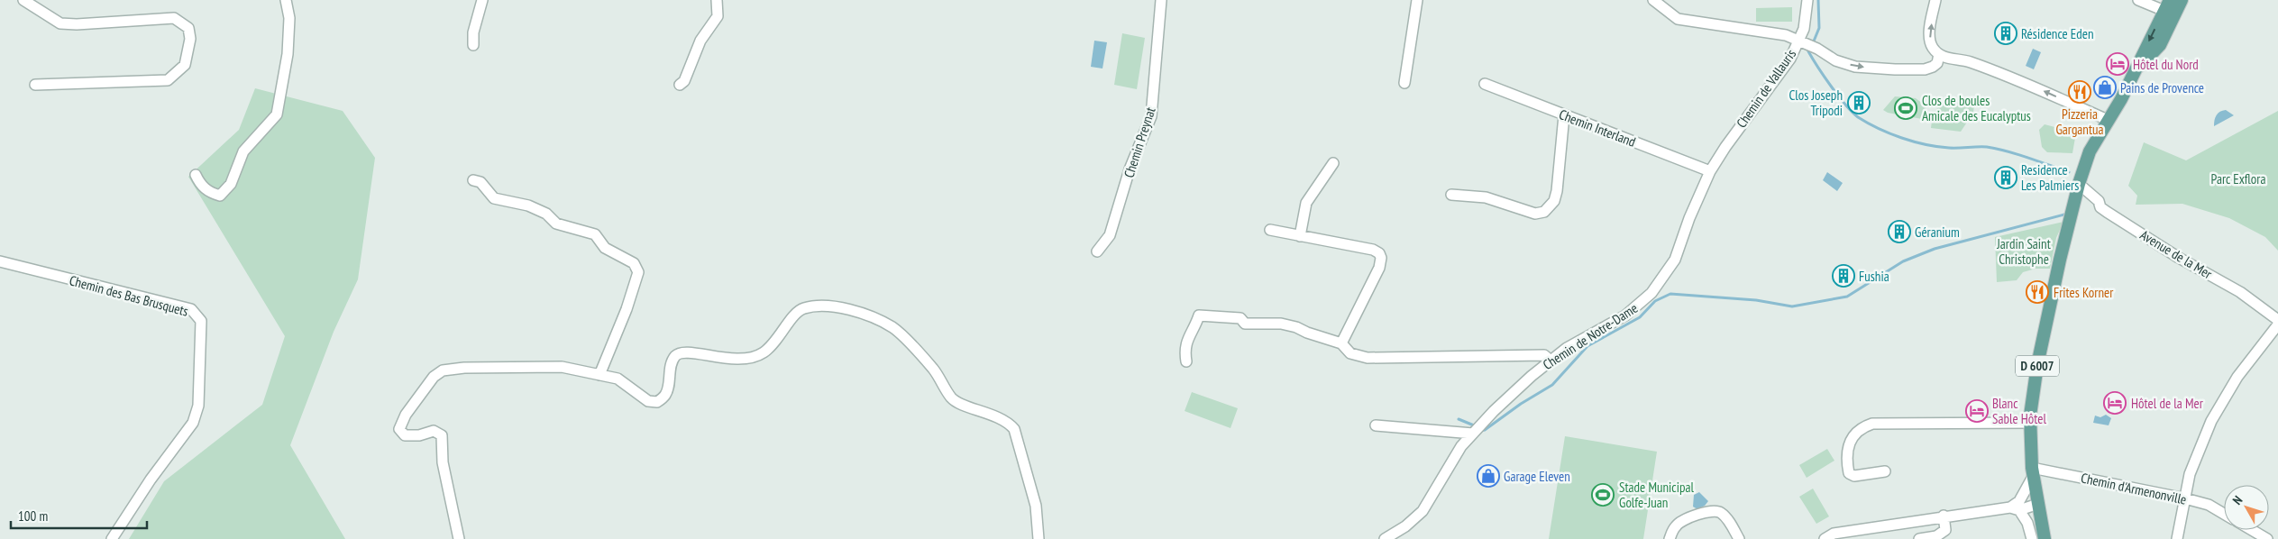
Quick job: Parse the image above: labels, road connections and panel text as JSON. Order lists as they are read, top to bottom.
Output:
{
  "streets": {
    "main road": ["D 6007"],
    "street": [
      "Chemin de Vallauris",
      "Chemin Interland",
      "Chemin Preynat",
      "Avenue de la Mer",
      "Chemin des Bas Brusquets",
      "Chemin de Notre-Dame",
      "Chemin d'Armenonville"
    ]
  },
  "crossings": [
    ["Chemin de Vallauris", "Chemin Interland"],
    ["Chemin de Vallauris", "Chemin de Notre-Dame"],
    ["Chemin Interland", "Chemin de Notre-Dame"],
    ["Avenue de la Mer", "D 6007"],
    ["D 6007", "Chemin d'Armenonville"]
  ],
  "parks": ["Parc Exflora", "Jardin Saint Christophe"],
  "places": {
    "building": [
      "Résidence Eden",
      "Clos Joseph Tripodi",
      "Residence Les Palmiers",
      "Géranium",
      "Fushia"
    ],
    "hotel": ["Hôtel du Nord", "Hôtel de la Mer", "Blanc Sable Hôtel"],
    "shop": ["Pains de Provence", "Garage Eleven"],
    "restaurant": ["Pizzeria Gargantua", "Frites Korner"],
    "sports": ["Clos de boules Amicale des Eucalyptus", "Stade Municipal Golfe-Juan"]
  },
  "scale_bar": "100 m",
  "north": "top left"
}
